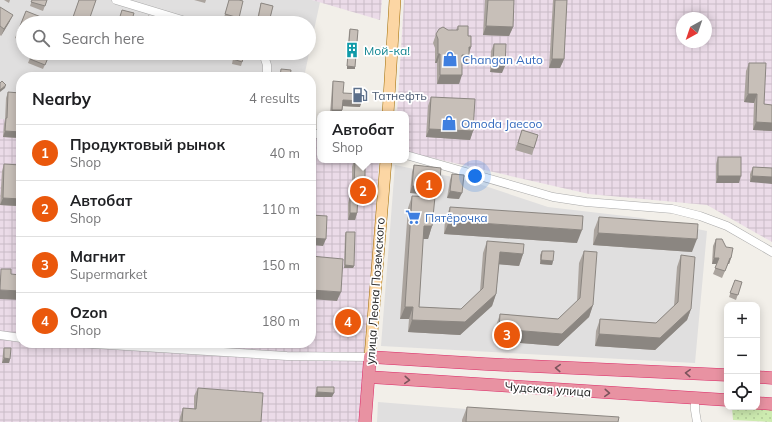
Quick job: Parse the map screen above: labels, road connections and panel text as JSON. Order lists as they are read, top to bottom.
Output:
{
  "streets": {
    "highway": ["улица Леона Поземского", "Чудская улица"]
  },
  "crossings": [
    ["улица Леона Поземского", "Чудская улица"]
  ],
  "places": {
    "building": ["Мой-ка!"],
    "shop": ["Changan Auto", "Omoda Jaecoo"],
    "fuel station": ["Татнефть"],
    "supermarket": ["Пятёрочка"]
  },
  "north": "bottom left",
  "page": {
    "search": "Search here",
    "heading": ["Nearby", "4 results"],
    "popup": ["Автобат", "Shop"],
    "list": [
      {
        "mark": "1",
        "name": "Продуктовый рынок",
        "note": "Shop",
        "value": "40 m"
      },
      {
        "mark": "2",
        "name": "Автобат",
        "note": "Shop",
        "value": "110 m"
      },
      {
        "mark": "3",
        "name": "Магнит",
        "note": "Supermarket",
        "value": "150 m"
      },
      {
        "mark": "4",
        "name": "Ozon",
        "note": "Shop",
        "value": "180 m"
      }
    ],
    "pins": [
      "1",
      "2",
      "4",
      "3"
    ],
    "map_buttons": ["+", "−"]
  }
}
